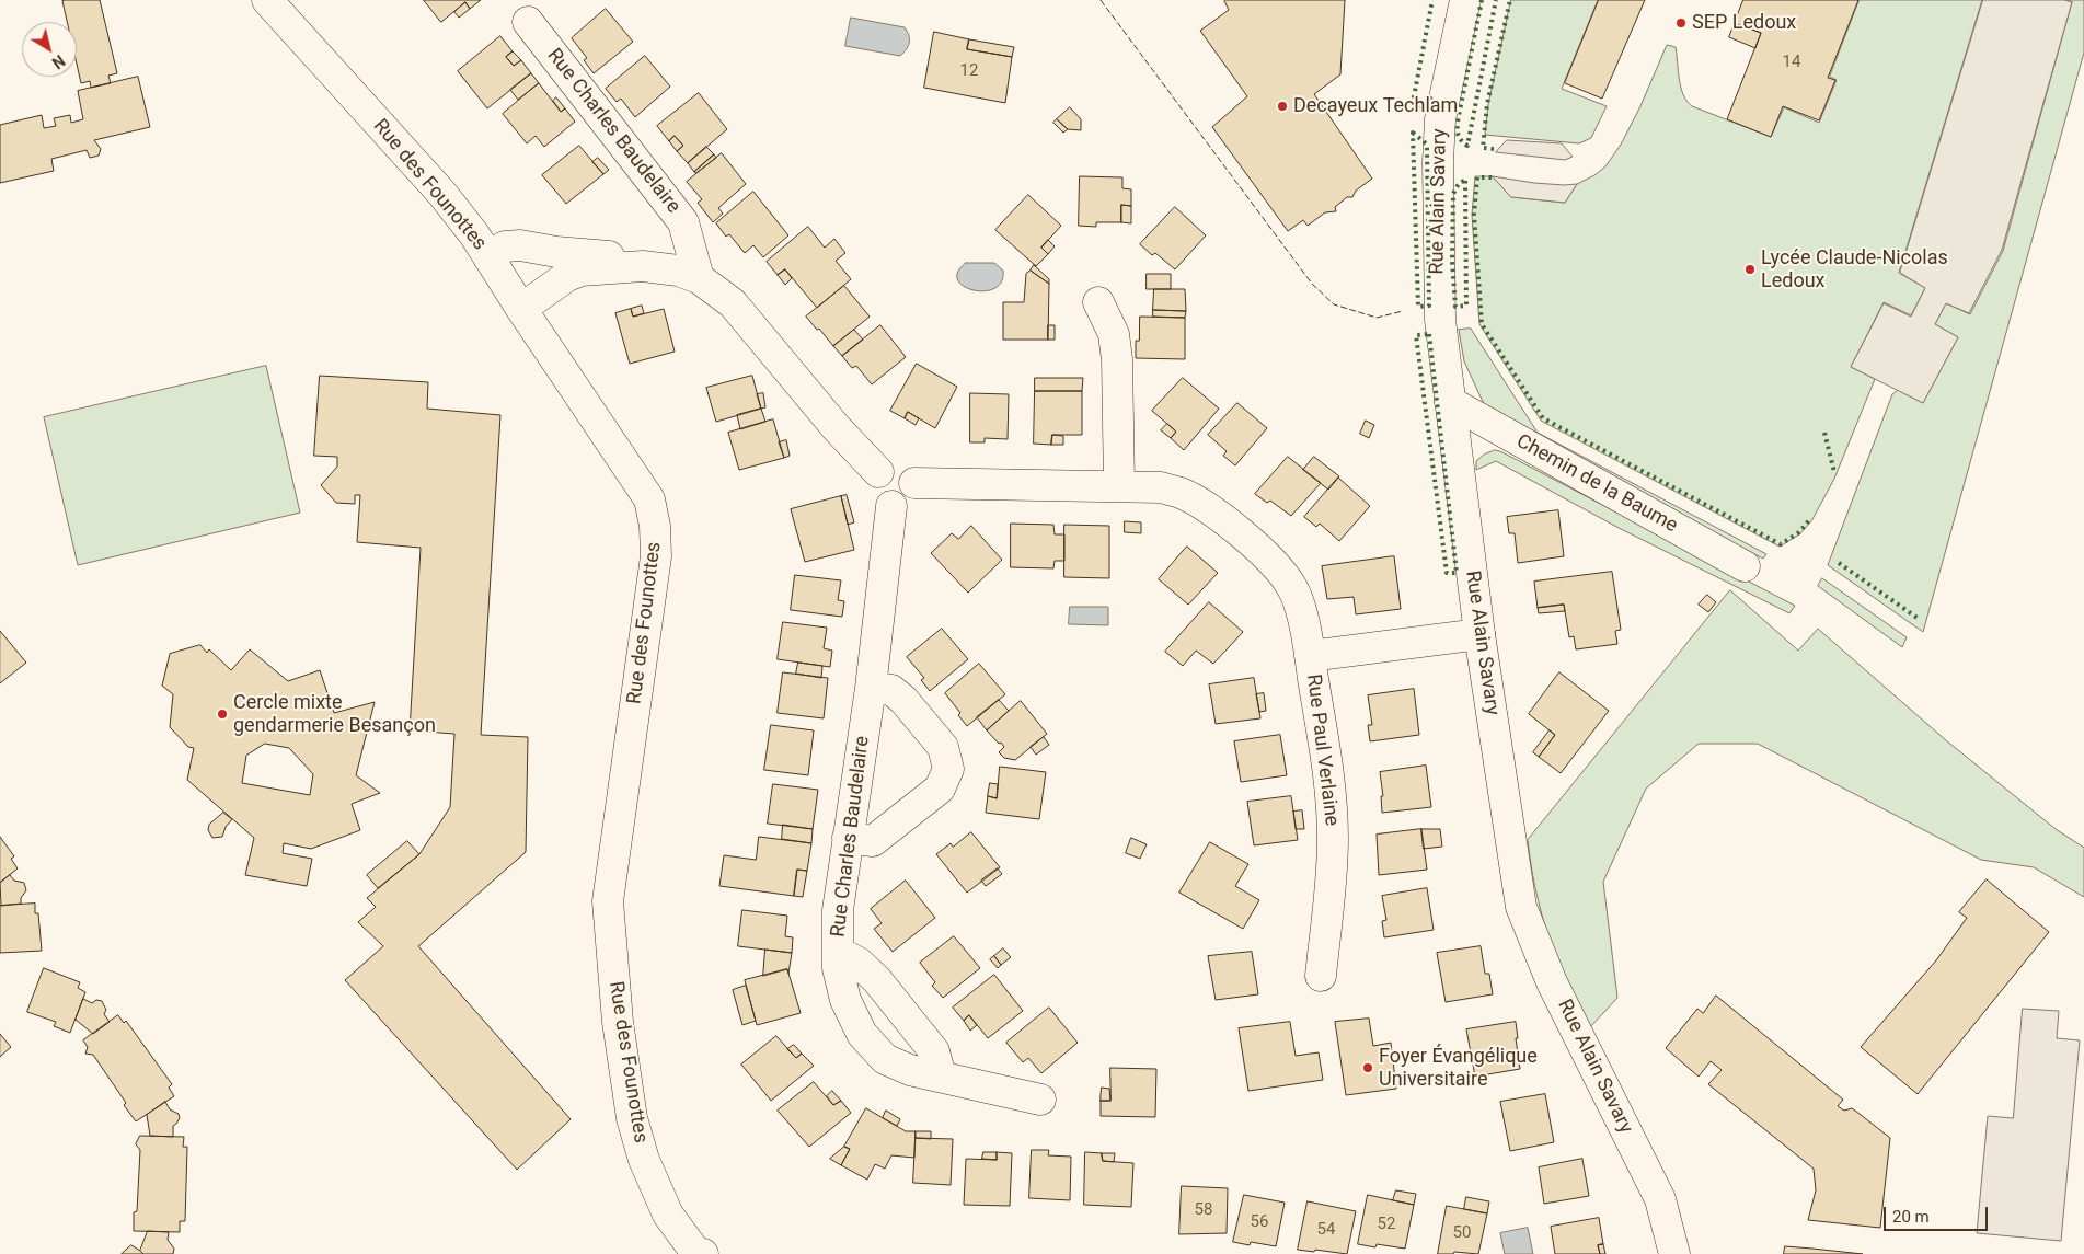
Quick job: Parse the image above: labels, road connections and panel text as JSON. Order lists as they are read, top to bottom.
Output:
{
  "streets": {
    "street": [
      "Rue Charles Baudelaire",
      "Rue des Founottes",
      "Rue Alain Savary",
      "Chemin de la Baume",
      "Rue Paul Verlaine"
    ]
  },
  "crossings": [
    ["Rue Charles Baudelaire", "Rue Paul Verlaine"],
    ["Rue Alain Savary", "Chemin de la Baume"],
    ["Rue Alain Savary", "Rue Paul Verlaine"]
  ],
  "places": [
    "SEP Ledoux",
    "Decayeux Techlam",
    "Lycée Claude-Nicolas Ledoux",
    "Cercle mixte gendarmerie Besançon",
    "Foyer Évangélique Universitaire"
  ],
  "house_numbers": [
    "14",
    "12",
    "58",
    "56",
    "52",
    "54",
    "50"
  ],
  "scale_bar": "20 m",
  "north": "bottom right"
}
